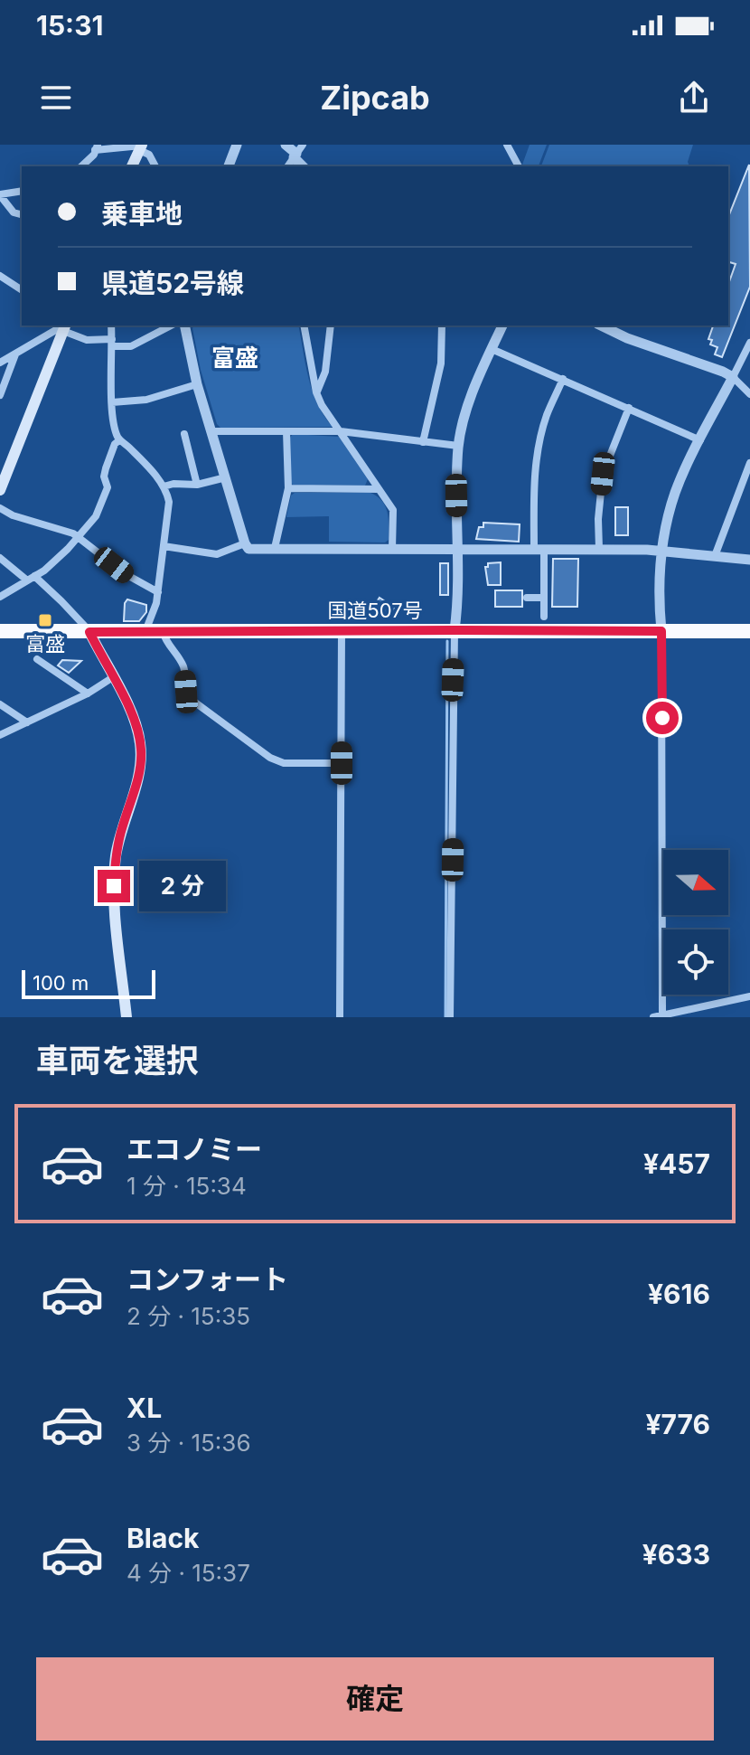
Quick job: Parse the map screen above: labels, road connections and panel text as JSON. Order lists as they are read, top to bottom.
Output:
{
  "streets": {
    "highway": ["国道507号"]
  },
  "districts": ["富盛"],
  "places": {
    "transit": ["富盛"]
  },
  "scale_bar": "100 m",
  "north": "right",
  "page": {
    "status": "15:31",
    "header": "Zipcab",
    "banner": ["乗車地", "県道52号線"],
    "bubble": "2 分",
    "scale": "100 m",
    "heading": "車両を選択",
    "list": [
      {
        "name": "エコノミー",
        "note": "1 分 · 15:34",
        "value": "¥457"
      },
      {
        "name": "コンフォート",
        "note": "2 分 · 15:35",
        "value": "¥616"
      },
      {
        "name": "XL",
        "note": "3 分 · 15:36",
        "value": "¥776"
      },
      {
        "name": "Black",
        "note": "4 分 · 15:37",
        "value": "¥633"
      }
    ],
    "buttons": "確定"
  }
}
